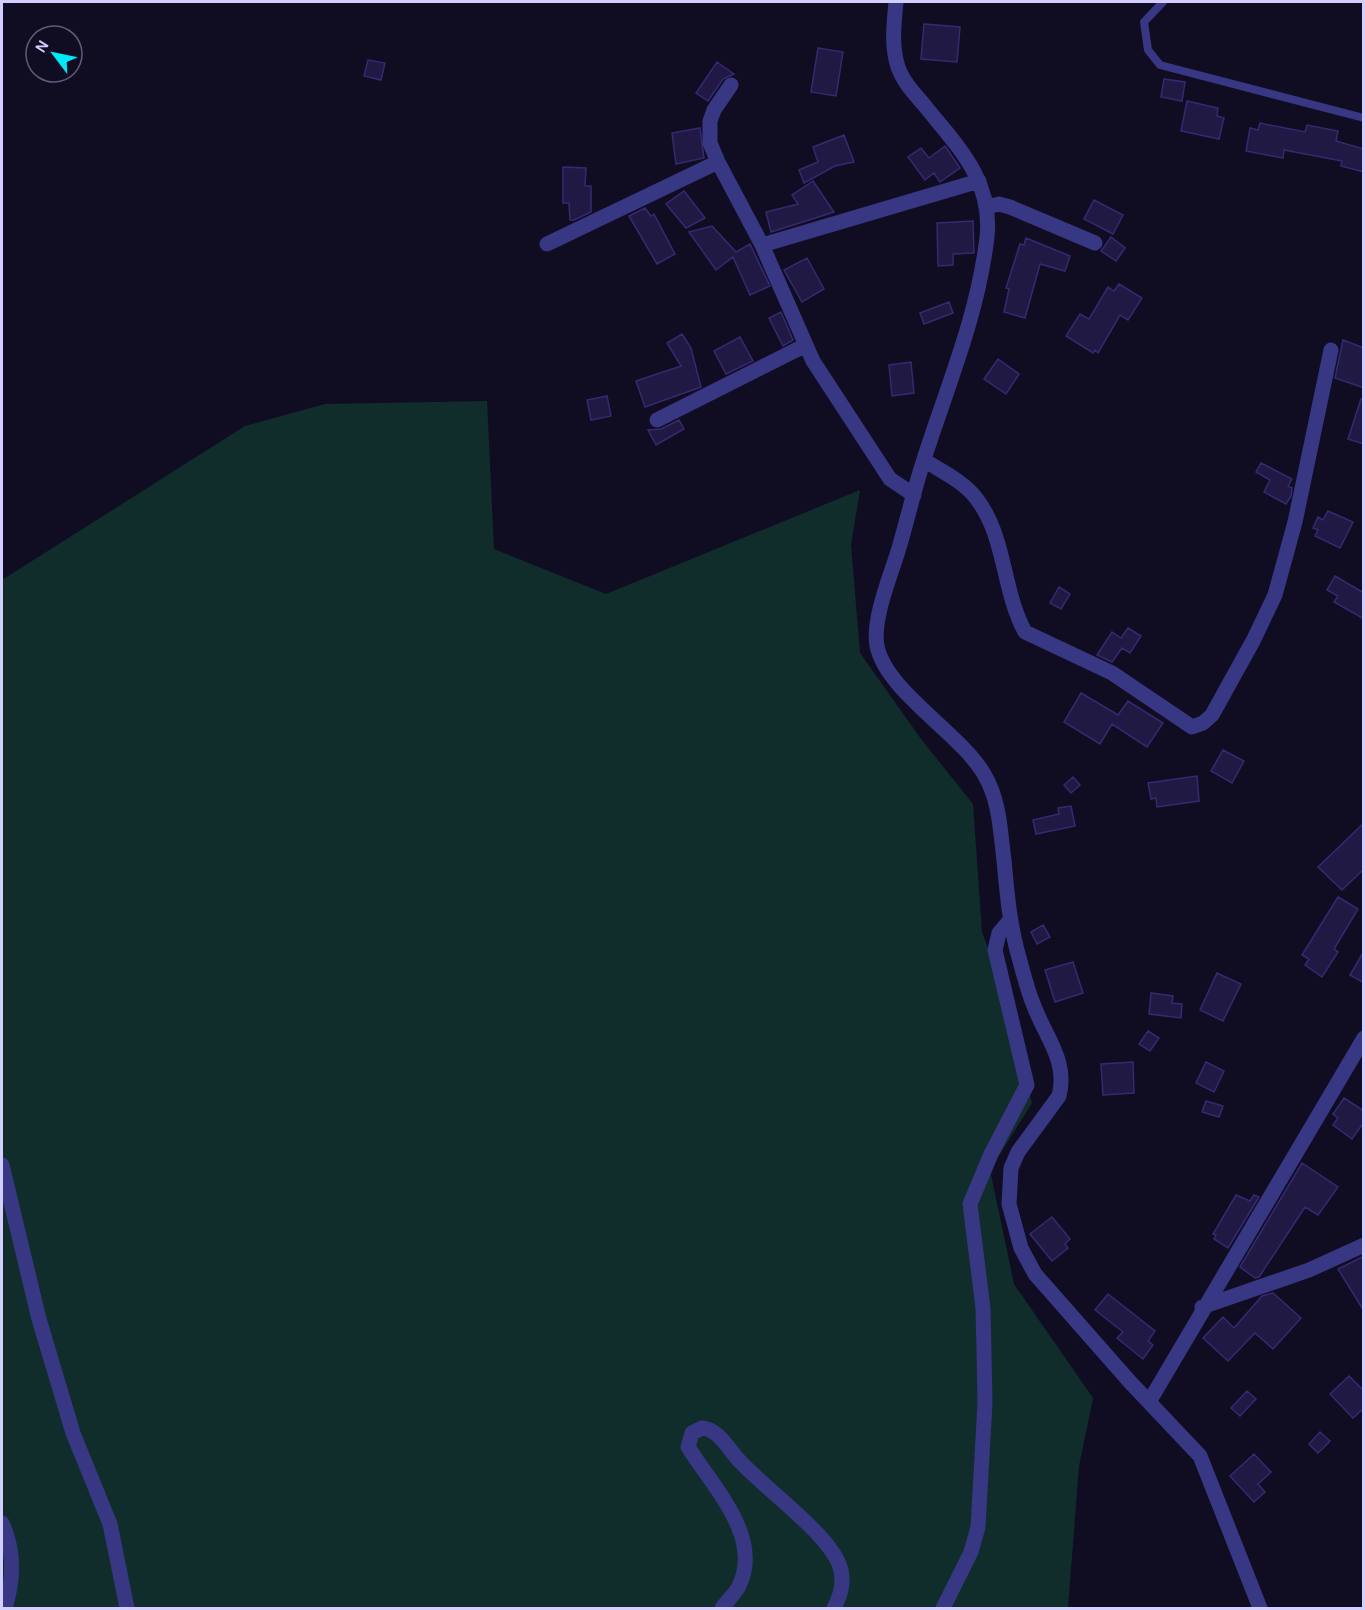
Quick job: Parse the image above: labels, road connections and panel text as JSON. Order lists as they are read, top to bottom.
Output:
{
  "north": "top left"
}
